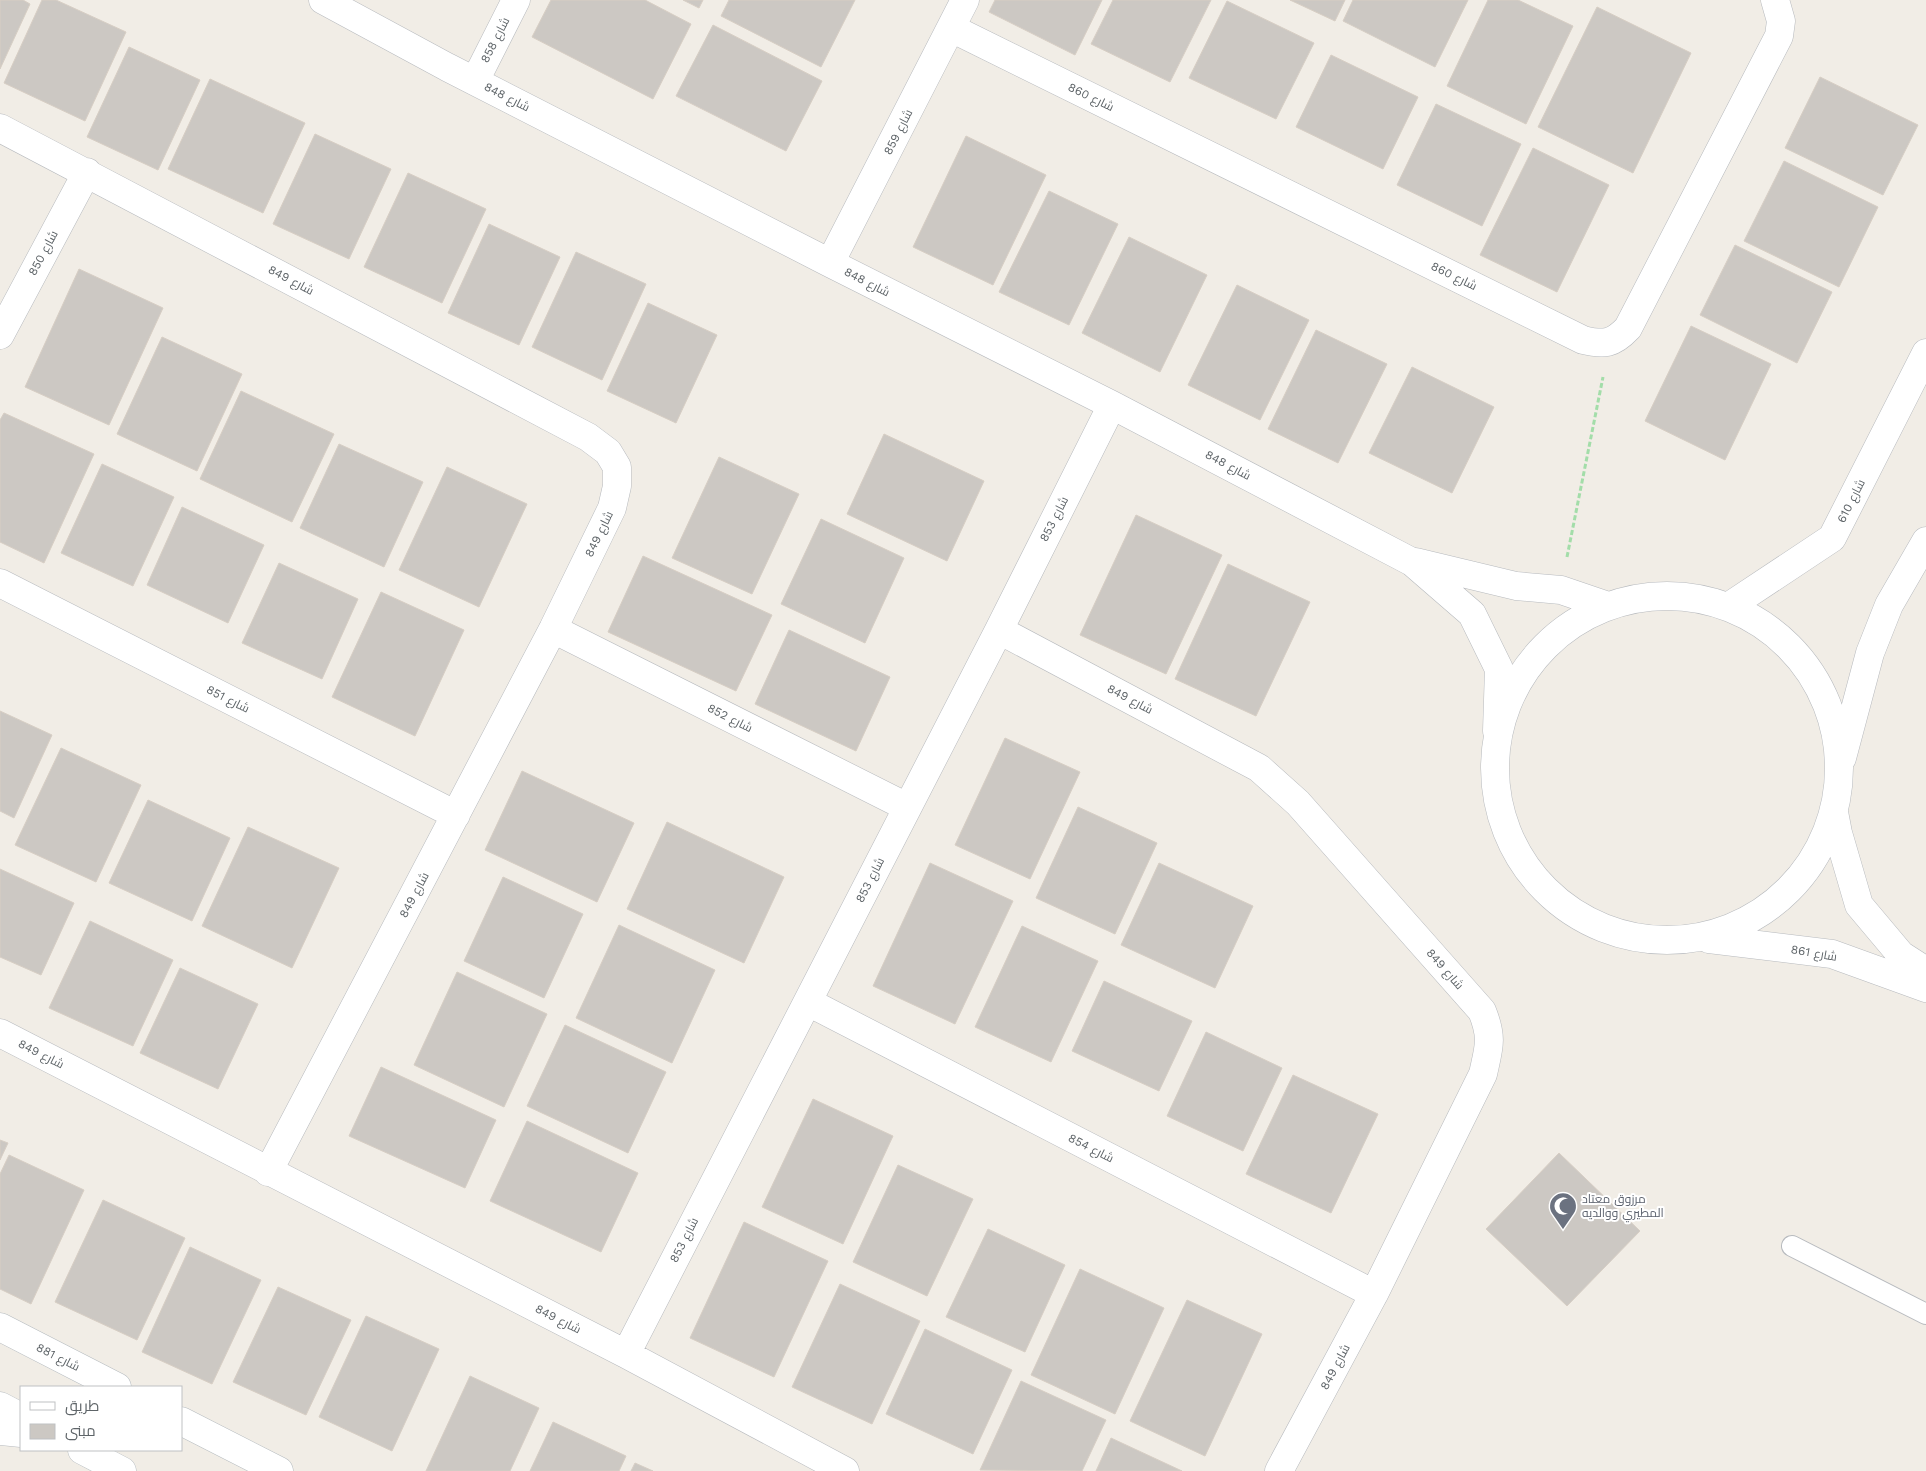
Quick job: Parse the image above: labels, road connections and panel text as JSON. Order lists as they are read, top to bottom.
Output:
{
  "streets": {
    "street": [
      "شارع 858",
      "شارع 848",
      "شارع 860",
      "شارع 859",
      "شارع 850",
      "شارع 849",
      "شارع 610",
      "شارع 853",
      "شارع 851",
      "شارع 852",
      "شارع 861",
      "شارع 854",
      "شارع 881"
    ]
  },
  "crossings": [
    ["شارع 858", "شارع 848"],
    ["شارع 848", "شارع 859"],
    ["شارع 848", "شارع 853"],
    ["شارع 860", "شارع 859"],
    ["شارع 850", "شارع 849"],
    ["شارع 849", "شارع 853"],
    ["شارع 849", "شارع 851"],
    ["شارع 849", "شارع 852"],
    ["شارع 849", "شارع 854"],
    ["شارع 853", "شارع 852"],
    ["شارع 853", "شارع 854"]
  ],
  "places": {
    "mosque": ["مرزوق معتاد المطيري ووالديه"]
  },
  "legend": ["طريق", "مبنى"]
}
